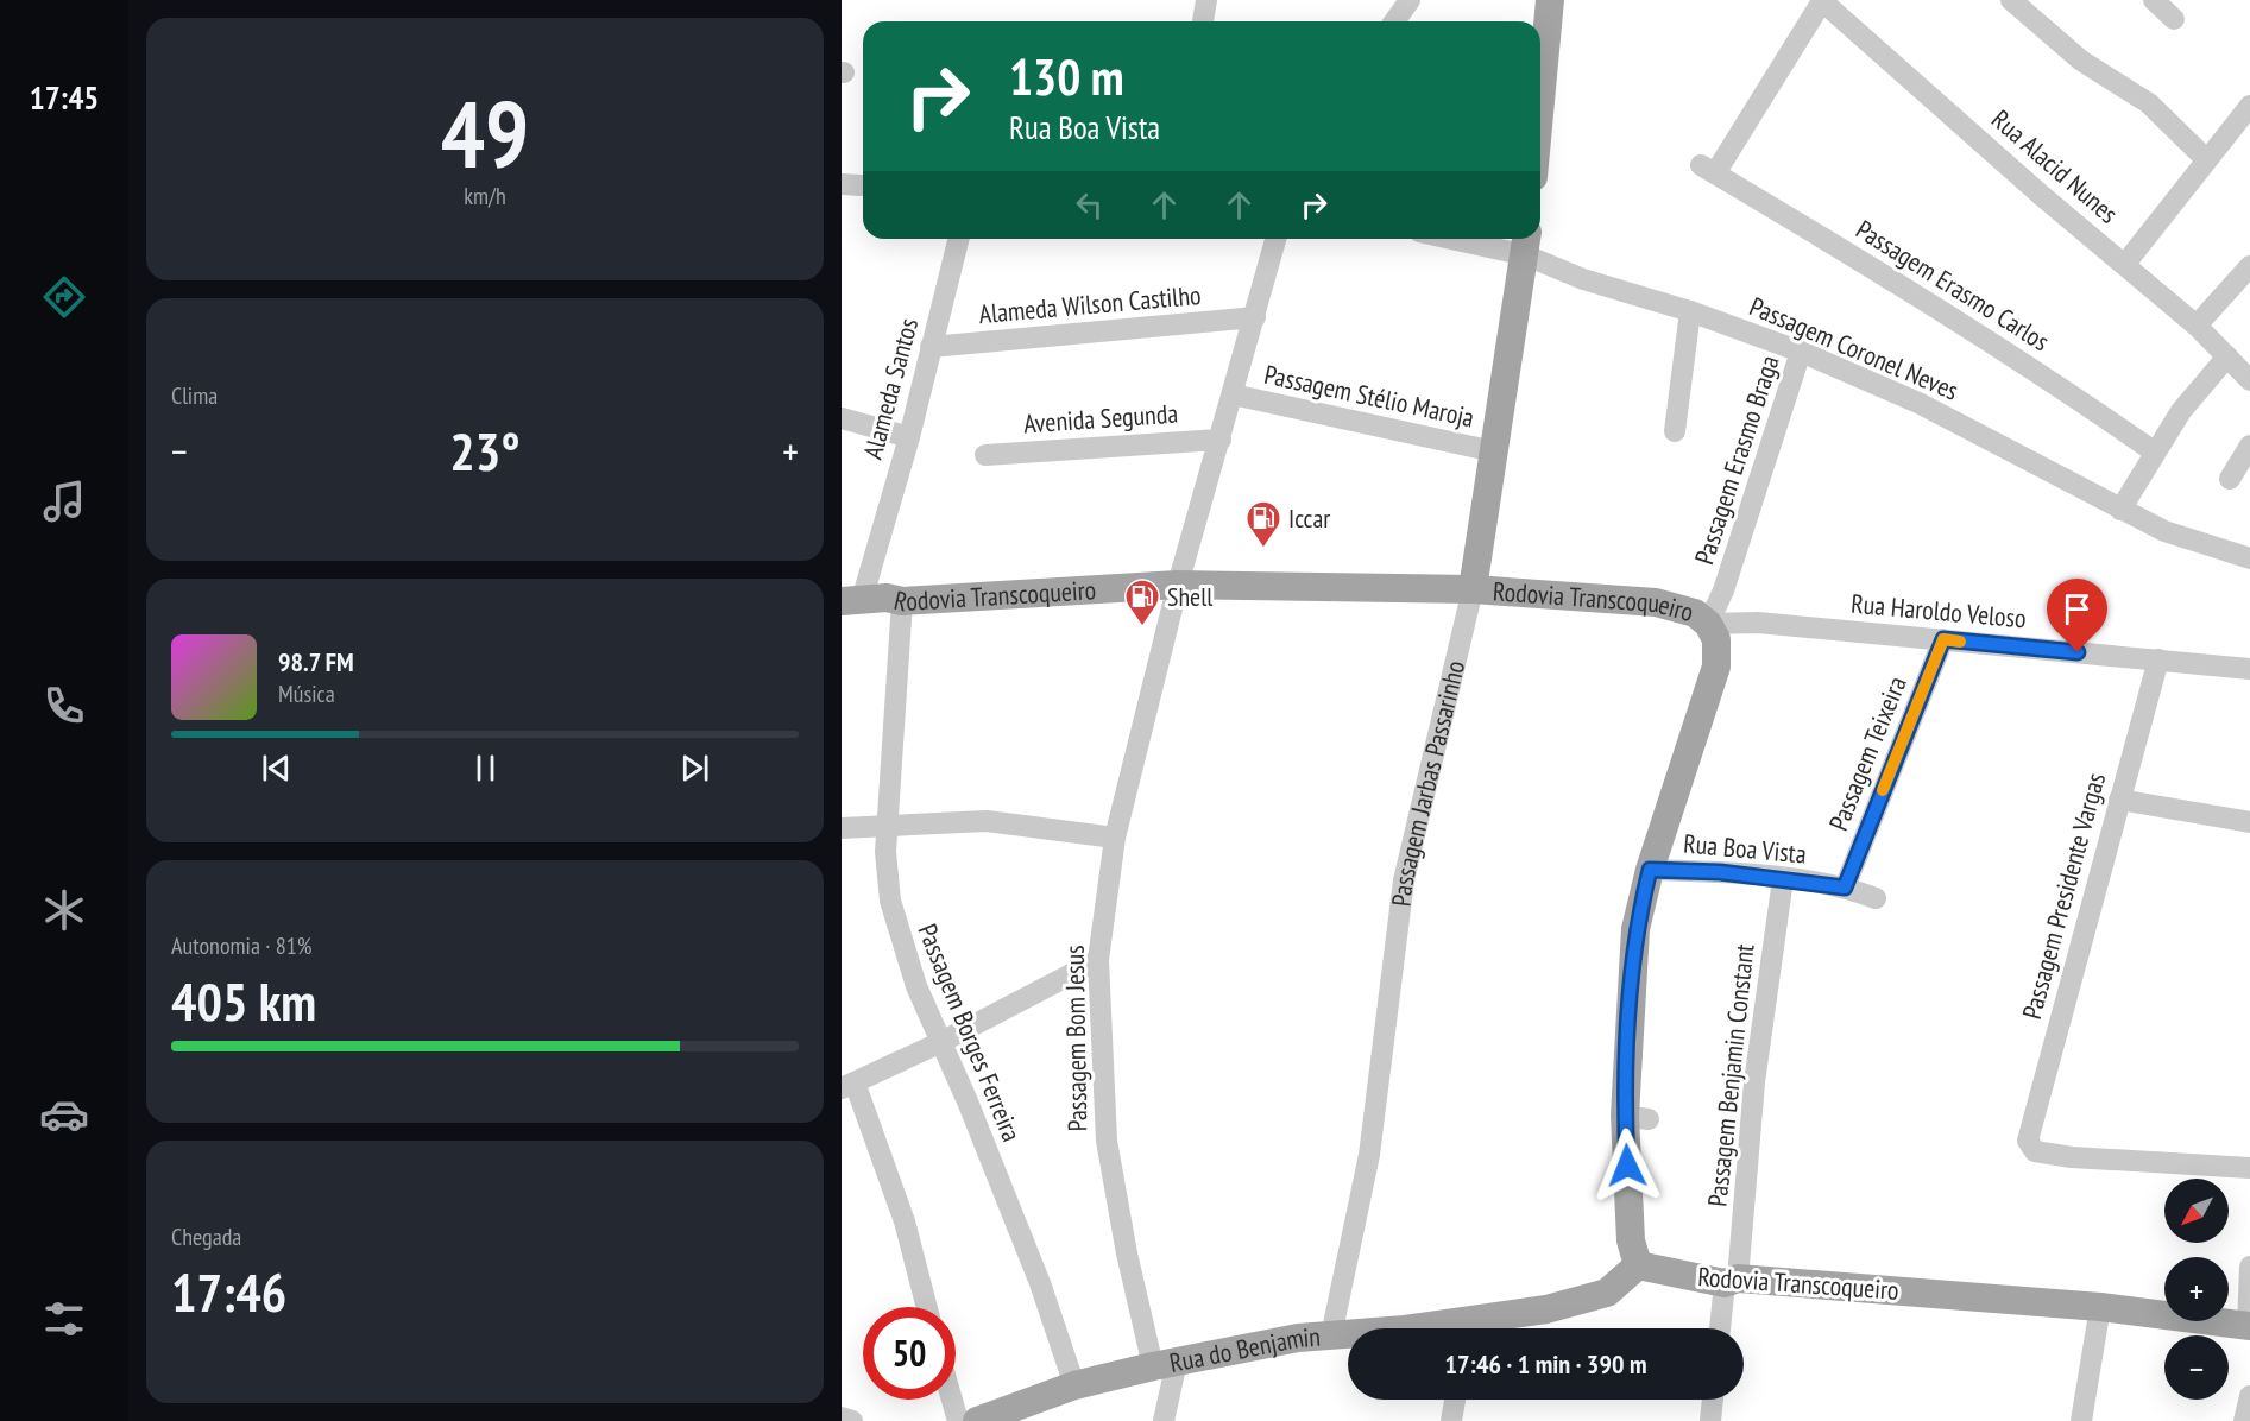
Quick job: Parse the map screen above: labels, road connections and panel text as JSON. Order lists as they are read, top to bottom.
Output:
{
  "streets": {
    "main road": ["Rodovia Transcoqueiro", "Passagem Jarbas Passarinho", "Rua do Benjamin"],
    "street": [
      "Rua Alacid Nunes",
      "Passagem Erasmo Carlos",
      "Alameda Wilson Castilho",
      "Passagem Coronel Neves",
      "Alameda Santos",
      "Passagem Stélio Maroja",
      "Avenida Segunda",
      "Passagem Erasmo Braga",
      "Rua Haroldo Veloso",
      "Passagem Teixeira",
      "Rua Boa Vista",
      "Passagem Presidente Vargas",
      "Passagem Borges Ferreira",
      "Passagem Bom Jesus",
      "Passagem Benjamin Constant"
    ]
  },
  "crossings": [
    ["Rua Alacid Nunes", "Passagem Erasmo Carlos"],
    ["Alameda Wilson Castilho", "Alameda Santos"],
    ["Passagem Coronel Neves", "Passagem Erasmo Braga"],
    ["Passagem Coronel Neves", "Passagem Jarbas Passarinho"],
    ["Alameda Santos", "Rodovia Transcoqueiro"],
    ["Passagem Stélio Maroja", "Passagem Jarbas Passarinho"],
    ["Passagem Erasmo Braga", "Rodovia Transcoqueiro"],
    ["Passagem Erasmo Braga", "Rua Haroldo Veloso"],
    ["Rodovia Transcoqueiro", "Rua Haroldo Veloso"],
    ["Rodovia Transcoqueiro", "Passagem Jarbas Passarinho"],
    ["Rodovia Transcoqueiro", "Rua Boa Vista"],
    ["Rodovia Transcoqueiro", "Passagem Borges Ferreira"],
    ["Rodovia Transcoqueiro", "Passagem Bom Jesus"],
    ["Rodovia Transcoqueiro", "Passagem Benjamin Constant"],
    ["Rodovia Transcoqueiro", "Rua do Benjamin"],
    ["Rua Haroldo Veloso", "Passagem Teixeira"],
    ["Rua Haroldo Veloso", "Passagem Presidente Vargas"],
    ["Passagem Teixeira", "Rua Boa Vista"],
    ["Passagem Jarbas Passarinho", "Rua do Benjamin"],
    ["Rua Boa Vista", "Passagem Benjamin Constant"],
    ["Passagem Borges Ferreira", "Rua do Benjamin"],
    ["Passagem Bom Jesus", "Rua do Benjamin"]
  ],
  "places": {
    "fuel station": ["Iccar", "Shell"]
  },
  "north": "bottom left",
  "page": {
    "tabs": "17:45",
    "tile": [
      ["49", "km/h"],
      "Clima",
      ["Autonomia · 81%", "405 km"],
      ["Chegada", "17:46"]
    ],
    "turn": ["130 m", "Rua Boa Vista"],
    "heat": ["−", "23°", "+"],
    "song": ["98.7 FM", "Música"],
    "map_buttons": ["+", "−"],
    "limit": "50",
    "trip": "17:46 · 1 min · 390 m"
  }
}
